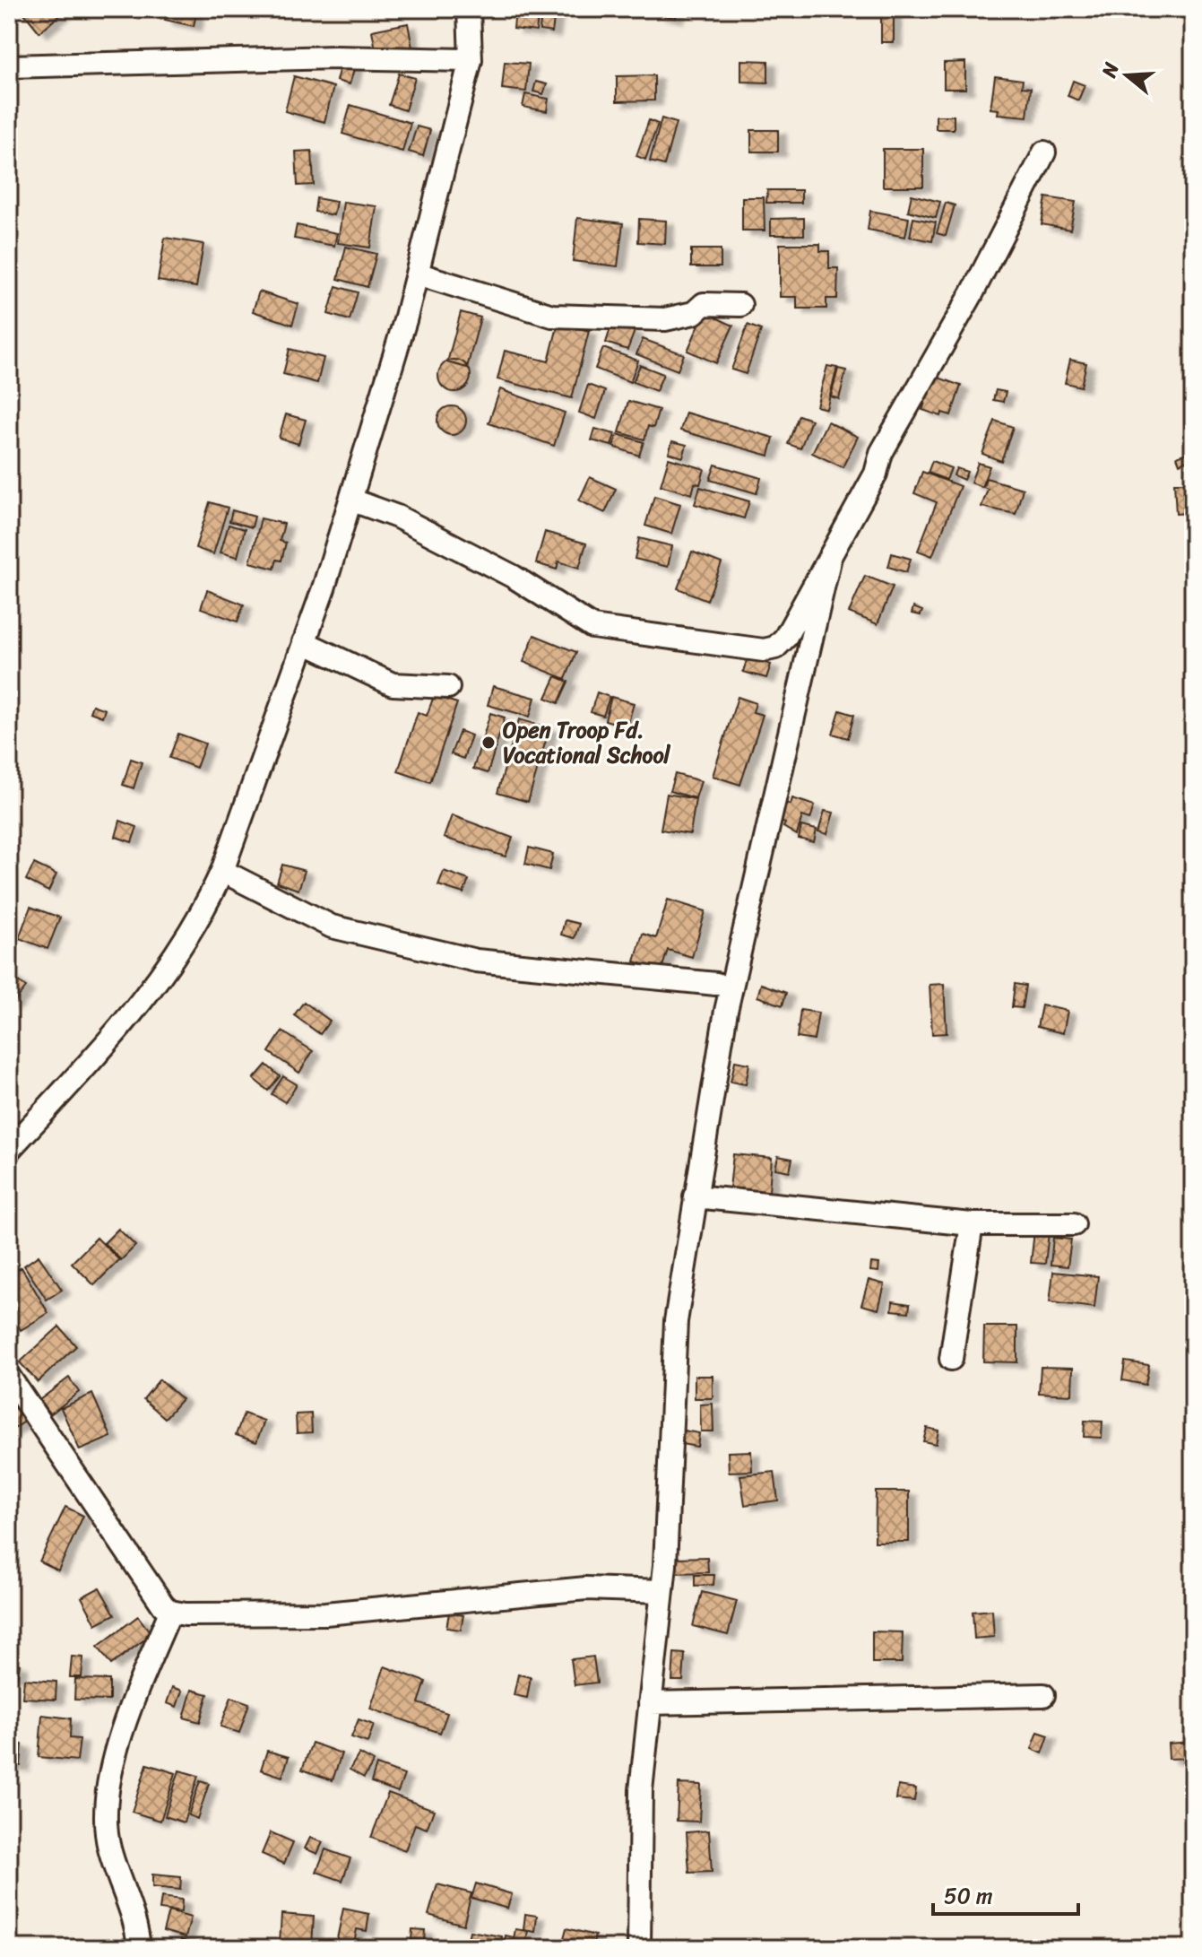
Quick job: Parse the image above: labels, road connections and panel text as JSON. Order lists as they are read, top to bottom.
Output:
{
  "places": ["Open Troop Fd. Vocational School"],
  "scale_bar": "50 m",
  "north": "left"
}
